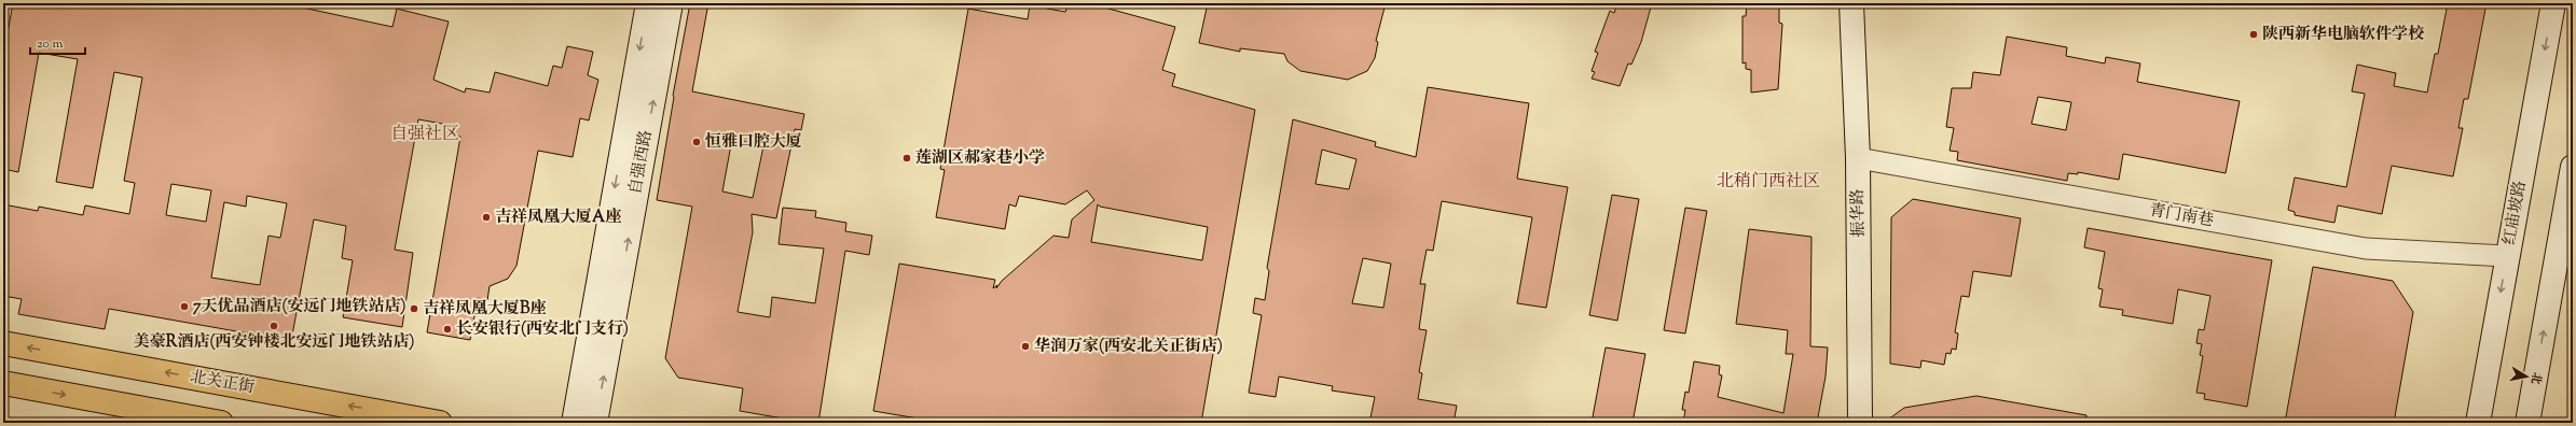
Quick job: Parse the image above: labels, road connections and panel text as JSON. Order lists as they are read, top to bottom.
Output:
{
  "streets": {
    "main road": [
      "自强西路",
      "振华路",
      "红庙坡路",
      "北关正街"
    ],
    "street": ["青门南巷"]
  },
  "crossings": [
    ["振华路", "青门南巷"],
    ["红庙坡路", "青门南巷"]
  ],
  "districts": ["自强社区", "北稍门西社区"],
  "places": [
    "陕西新华电脑软件学校",
    "恒雅口腔大厦",
    "莲湖区郝家巷小学",
    "吉祥凤凰大厦A座",
    "7天优品酒店(安远门地铁站店)",
    "吉祥凤凰大厦B座",
    "美豪R酒店(西安钟楼北安远门地铁站店)",
    "长安银行(西安北门支行)",
    "华润万家(西安北关正街店)"
  ],
  "scale_bar": "20 m",
  "north": "right"
}
